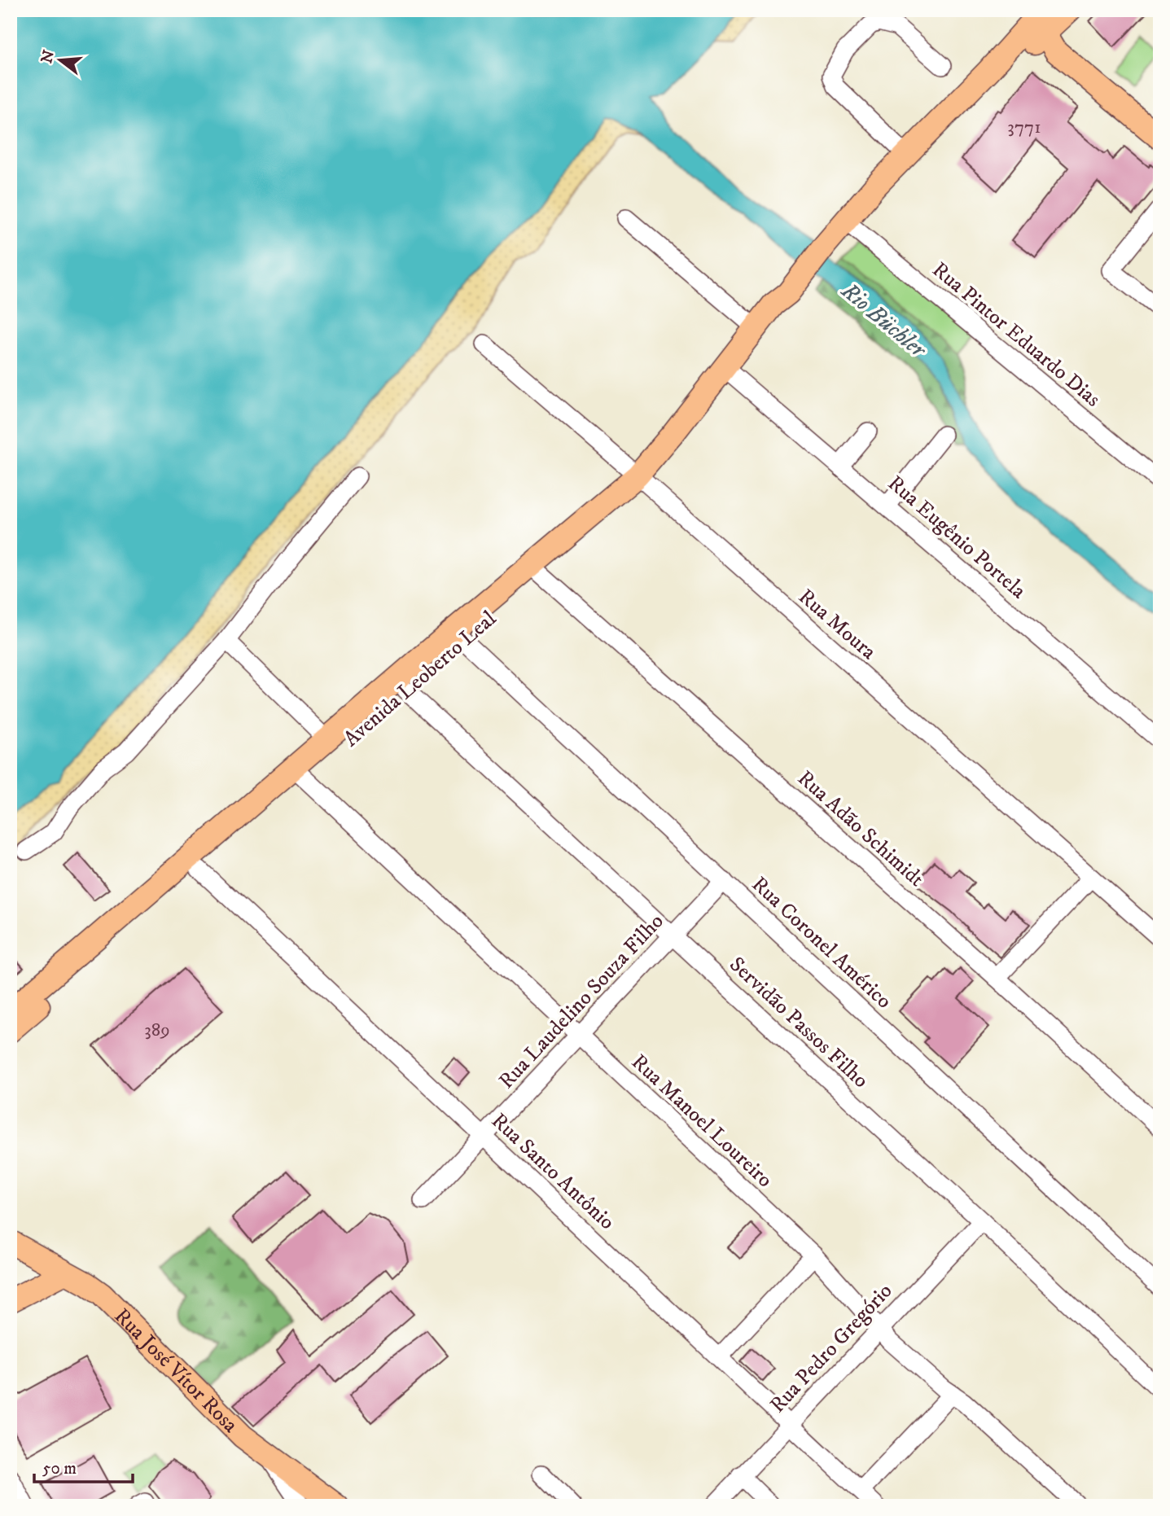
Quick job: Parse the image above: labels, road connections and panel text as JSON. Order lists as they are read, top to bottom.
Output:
{
  "streets": {
    "main road": ["Avenida Leoberto Leal", "Rua José Vítor Rosa"],
    "street": [
      "Rua Pintor Eduardo Dias",
      "Rua Eugênio Portela",
      "Rua Moura",
      "Rua Adão Schimidt",
      "Rua Coronel Américo",
      "Rua Laudelino Souza Filho",
      "Servidão Passos Filho",
      "Rua Manoel Loureiro",
      "Rua Santo Antônio",
      "Rua Pedro Gregório"
    ]
  },
  "crossings": [
    ["Rua Eugênio Portela", "Avenida Leoberto Leal"],
    ["Rua Moura", "Avenida Leoberto Leal"],
    ["Avenida Leoberto Leal", "Rua Adão Schimidt"],
    ["Avenida Leoberto Leal", "Rua Coronel Américo"],
    ["Avenida Leoberto Leal", "Servidão Passos Filho"],
    ["Avenida Leoberto Leal", "Rua Manoel Loureiro"],
    ["Avenida Leoberto Leal", "Rua Santo Antônio"],
    ["Rua Coronel Américo", "Rua Laudelino Souza Filho"],
    ["Rua Laudelino Souza Filho", "Servidão Passos Filho"],
    ["Rua Laudelino Souza Filho", "Rua Manoel Loureiro"],
    ["Rua Laudelino Souza Filho", "Rua Santo Antônio"],
    ["Servidão Passos Filho", "Rua Pedro Gregório"],
    ["Rua Manoel Loureiro", "Rua Pedro Gregório"],
    ["Rua Santo Antônio", "Rua Pedro Gregório"]
  ],
  "water": ["Rio Büchler"],
  "house_numbers": ["3771", "389"],
  "scale_bar": "50 m",
  "north": "left"
}
